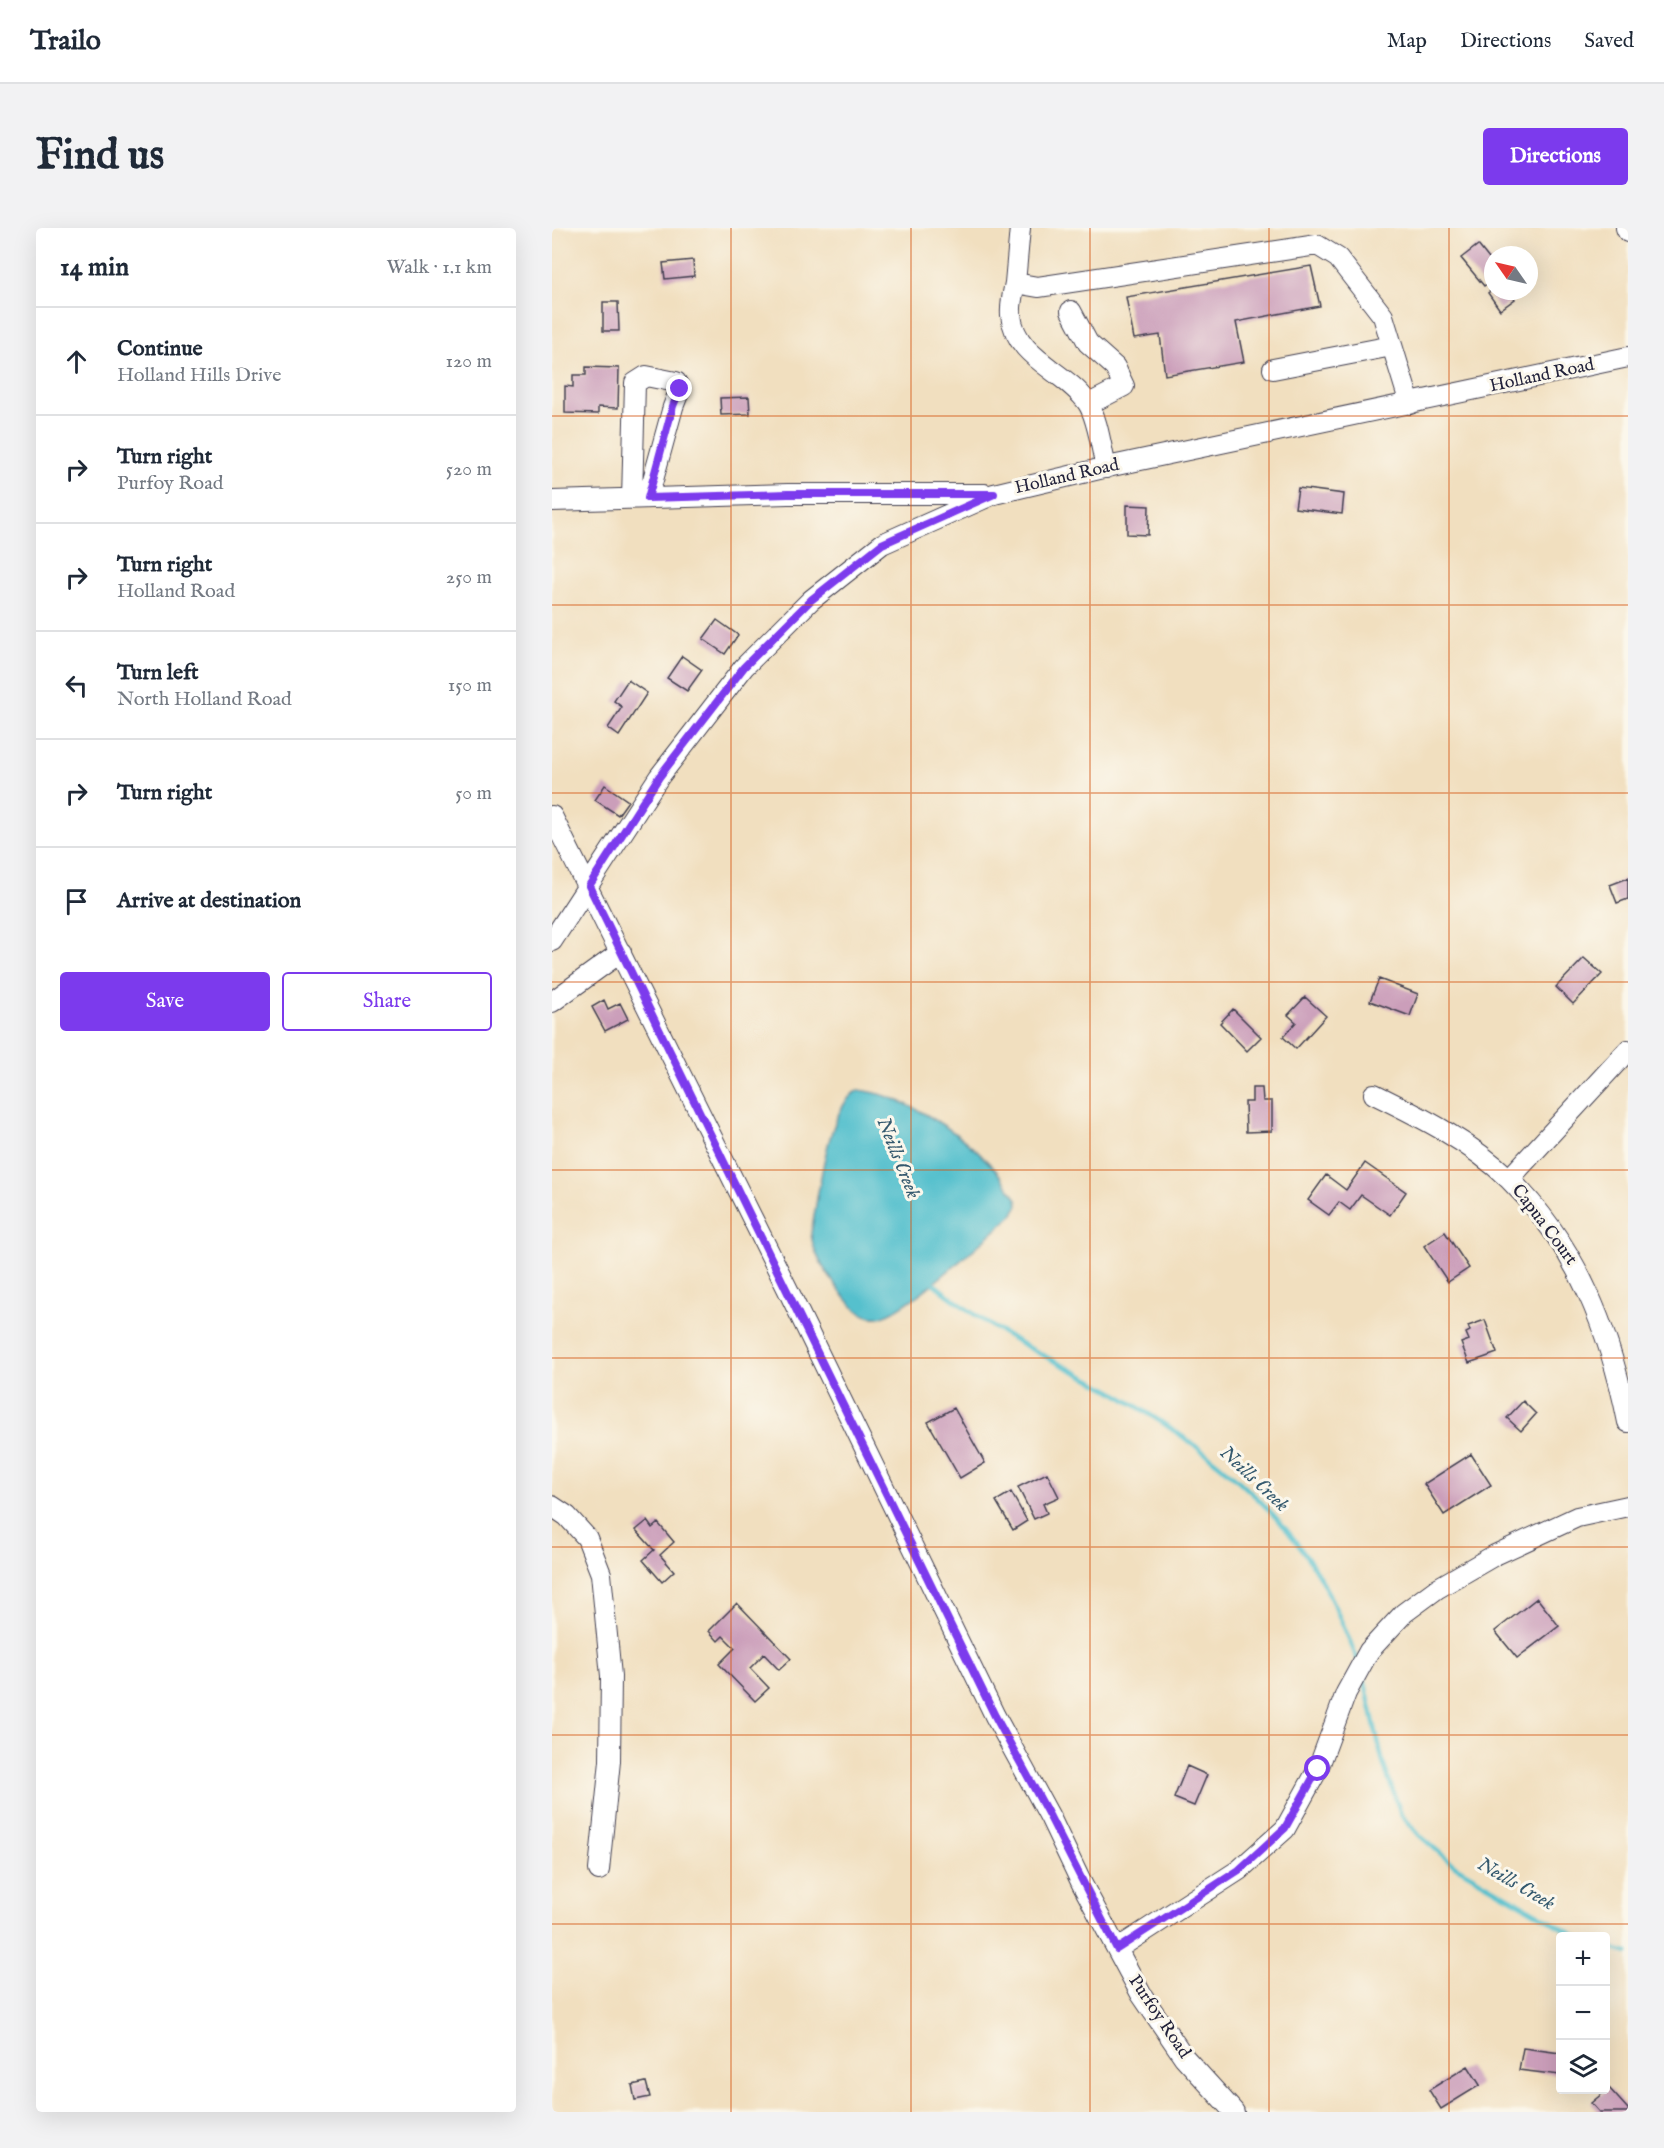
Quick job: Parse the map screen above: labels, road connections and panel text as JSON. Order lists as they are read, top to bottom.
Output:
{
  "streets": {
    "street": ["Holland Road", "Capua Court", "Purfoy Road"]
  },
  "crossings": [
    ["Holland Road", "Purfoy Road"]
  ],
  "water": ["Neills Creek"],
  "north": "top left",
  "page": {
    "header": "Trailo",
    "nav": ["Map", "Directions", "Saved"],
    "buttons": [
      "Directions",
      ["Save", "Share"]
    ],
    "title": "Find us",
    "heading": ["14 min", "Walk · 1.1 km"],
    "list": [
      ["Continue", "Holland Hills Drive", "120 m"],
      ["Turn right", "Purfoy Road", "520 m"],
      ["Turn right", "Holland Road", "250 m"],
      ["Turn left", "North Holland Road", "150 m"],
      ["Turn right", "50 m"],
      "Arrive at destination"
    ],
    "map_buttons": ["+", "−"]
  }
}
